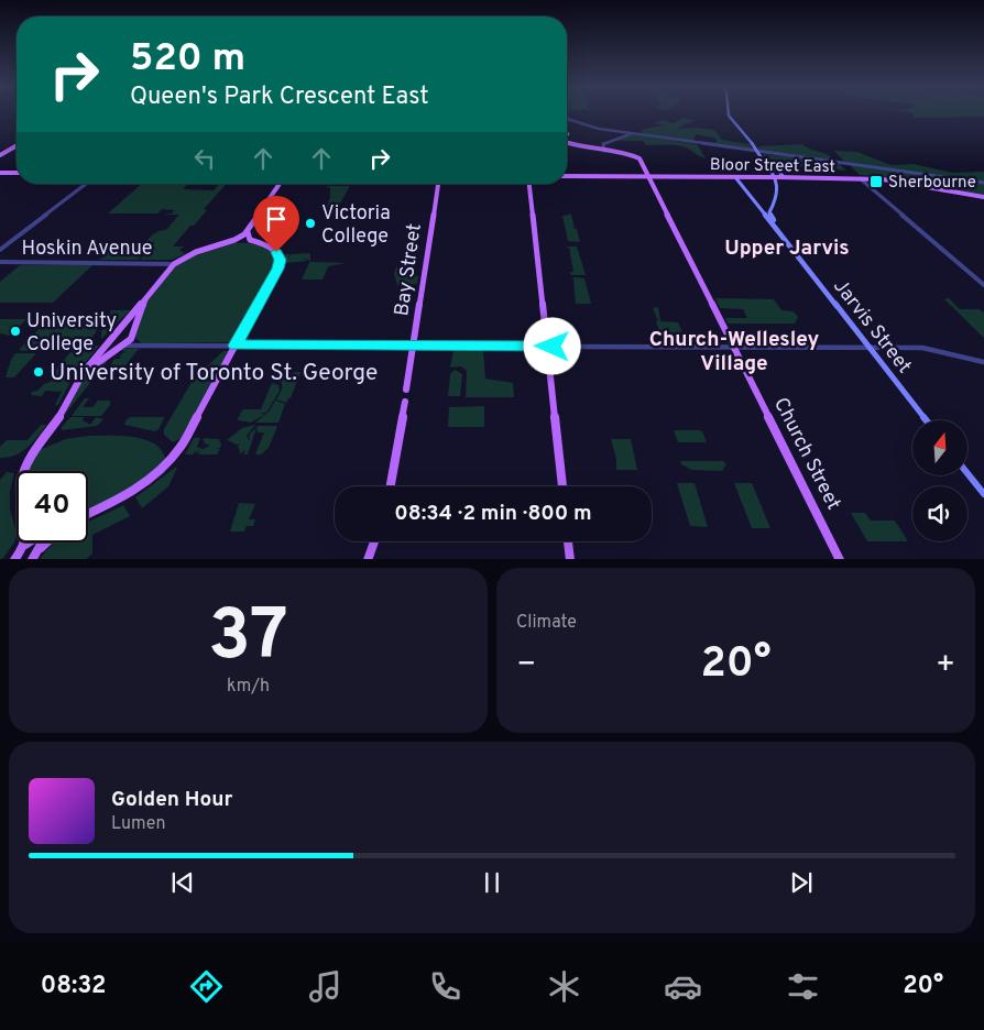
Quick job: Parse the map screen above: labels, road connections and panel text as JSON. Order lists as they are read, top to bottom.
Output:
{
  "streets": {
    "main road": [
      "Bloor Street East",
      "Bay Street",
      "Jarvis Street",
      "Church Street"
    ],
    "street": ["Hoskin Avenue"]
  },
  "crossings": [
    ["Bloor Street East", "Church Street"]
  ],
  "districts": ["Upper Jarvis", "Church-Wellesley Village"],
  "places": {
    "transit": ["Sherbourne"],
    "other": ["Victoria College", "University College", "University of Toronto St. George"]
  },
  "north": "top",
  "page": {
    "turn": ["520 m", "Queen's Park Crescent East"],
    "limit": "40",
    "trip": "08:34 · 2 min · 800 m",
    "tile": [
      ["37", "km/h"],
      "Climate"
    ],
    "heat": ["−", "20°", "+"],
    "song": ["Golden Hour", "Lumen"],
    "tabs": ["08:32", "20°"]
  }
}
